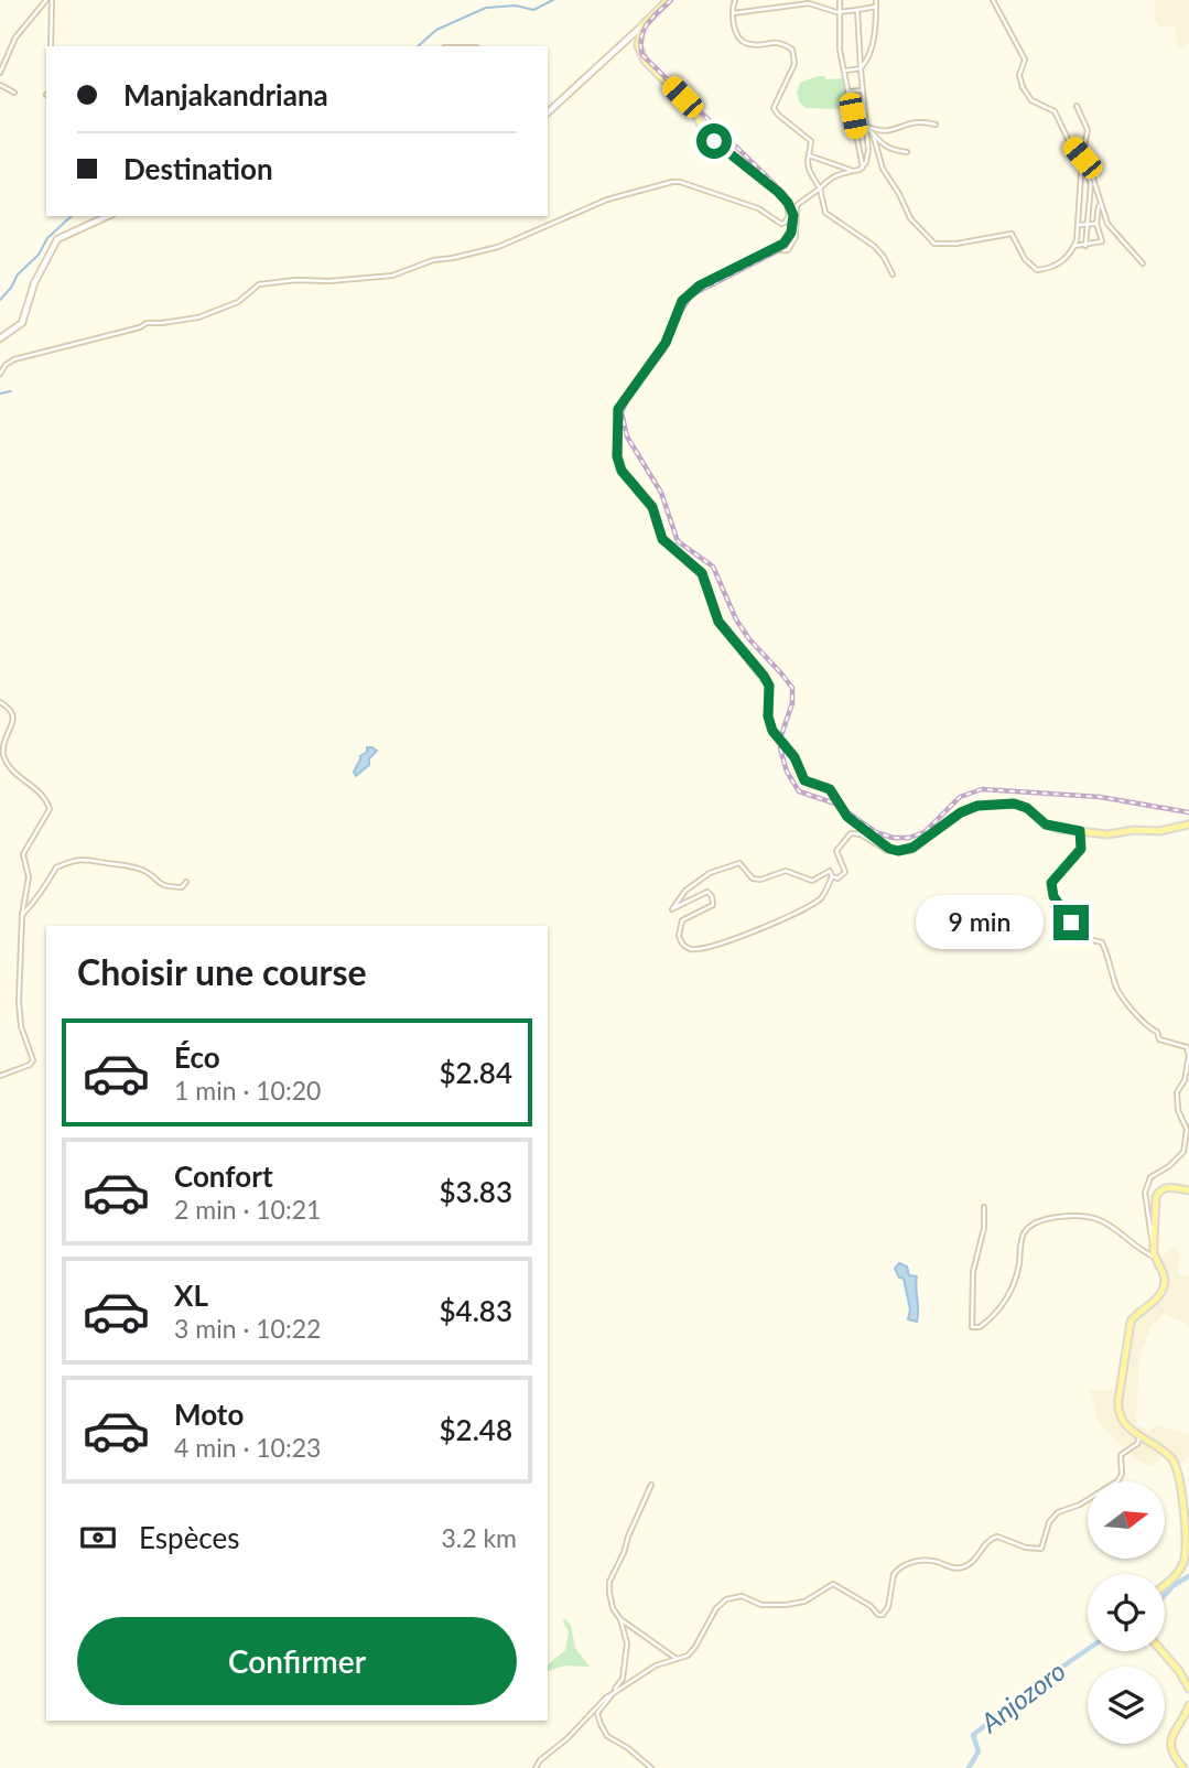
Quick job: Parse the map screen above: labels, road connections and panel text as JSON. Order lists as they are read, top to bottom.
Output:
{
  "water": ["Anjozoro"],
  "north": "right",
  "page": {
    "banner": ["Manjakandriana", "Destination"],
    "bubble": "9 min",
    "heading": "Choisir une course",
    "list": [
      {
        "name": "Éco",
        "note": "1 min · 10:20",
        "value": "$2.84"
      },
      {
        "name": "Confort",
        "note": "2 min · 10:21",
        "value": "$3.83"
      },
      {
        "name": "XL",
        "note": "3 min · 10:22",
        "value": "$4.83"
      },
      {
        "name": "Moto",
        "note": "4 min · 10:23",
        "value": "$2.48"
      }
    ],
    "pay": ["Espèces", "3.2 km"],
    "buttons": "Confirmer"
  }
}
